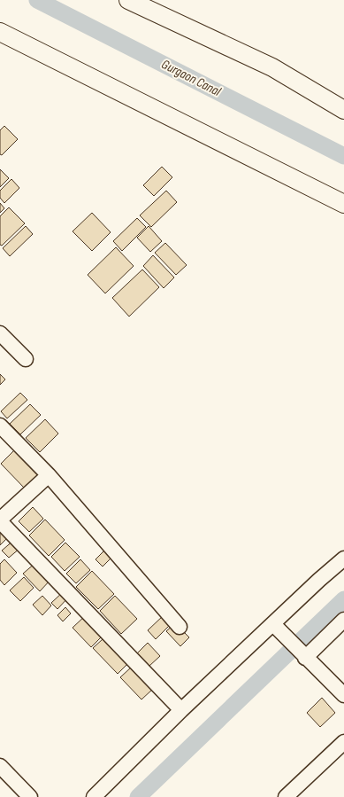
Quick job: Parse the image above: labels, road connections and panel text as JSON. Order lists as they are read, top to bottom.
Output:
{
  "water": ["Gurgaon Canal"]
}
